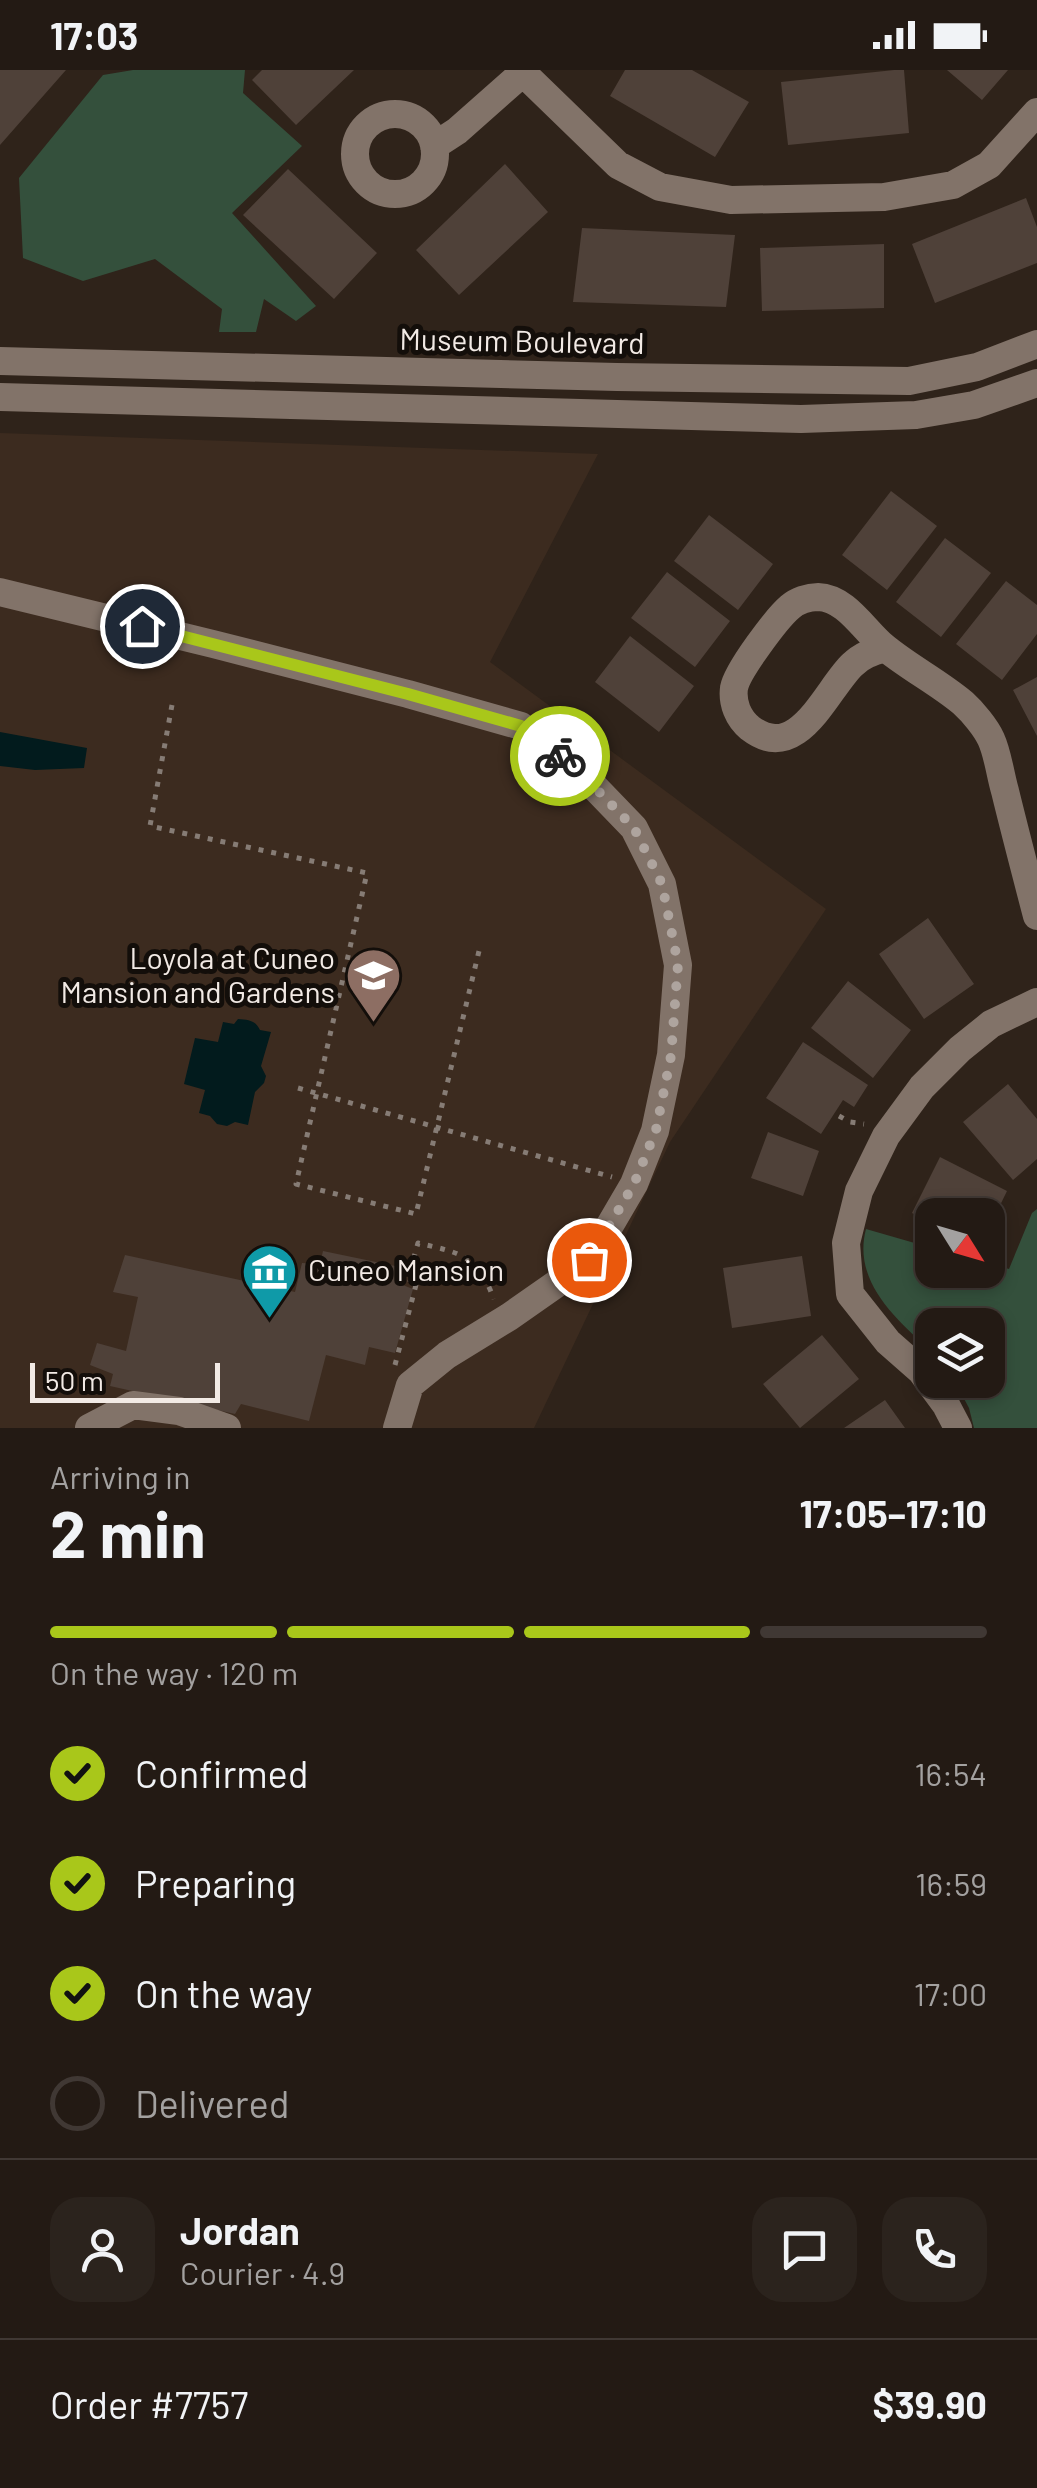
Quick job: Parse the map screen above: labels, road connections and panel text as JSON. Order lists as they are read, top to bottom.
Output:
{
  "streets": {
    "street": ["Museum Boulevard"]
  },
  "places": {
    "school or university": ["Loyola at Cuneo Mansion and Gardens"],
    "museum": ["Cuneo Mansion"]
  },
  "scale_bar": "50 m",
  "north": "bottom right",
  "page": {
    "status": "17:03",
    "scale": "50 m",
    "heading": ["2 min", "Arriving in", "17:05–17:10"],
    "panel": [
      "Jordan",
      "Courier · 4.9",
      "Order #7757",
      "$39.90"
    ],
    "bar": "On the way · 120 m",
    "list": [
      ["Confirmed", "16:54"],
      ["Preparing", "16:59"],
      ["On the way", "17:00"],
      "Delivered"
    ]
  }
}
